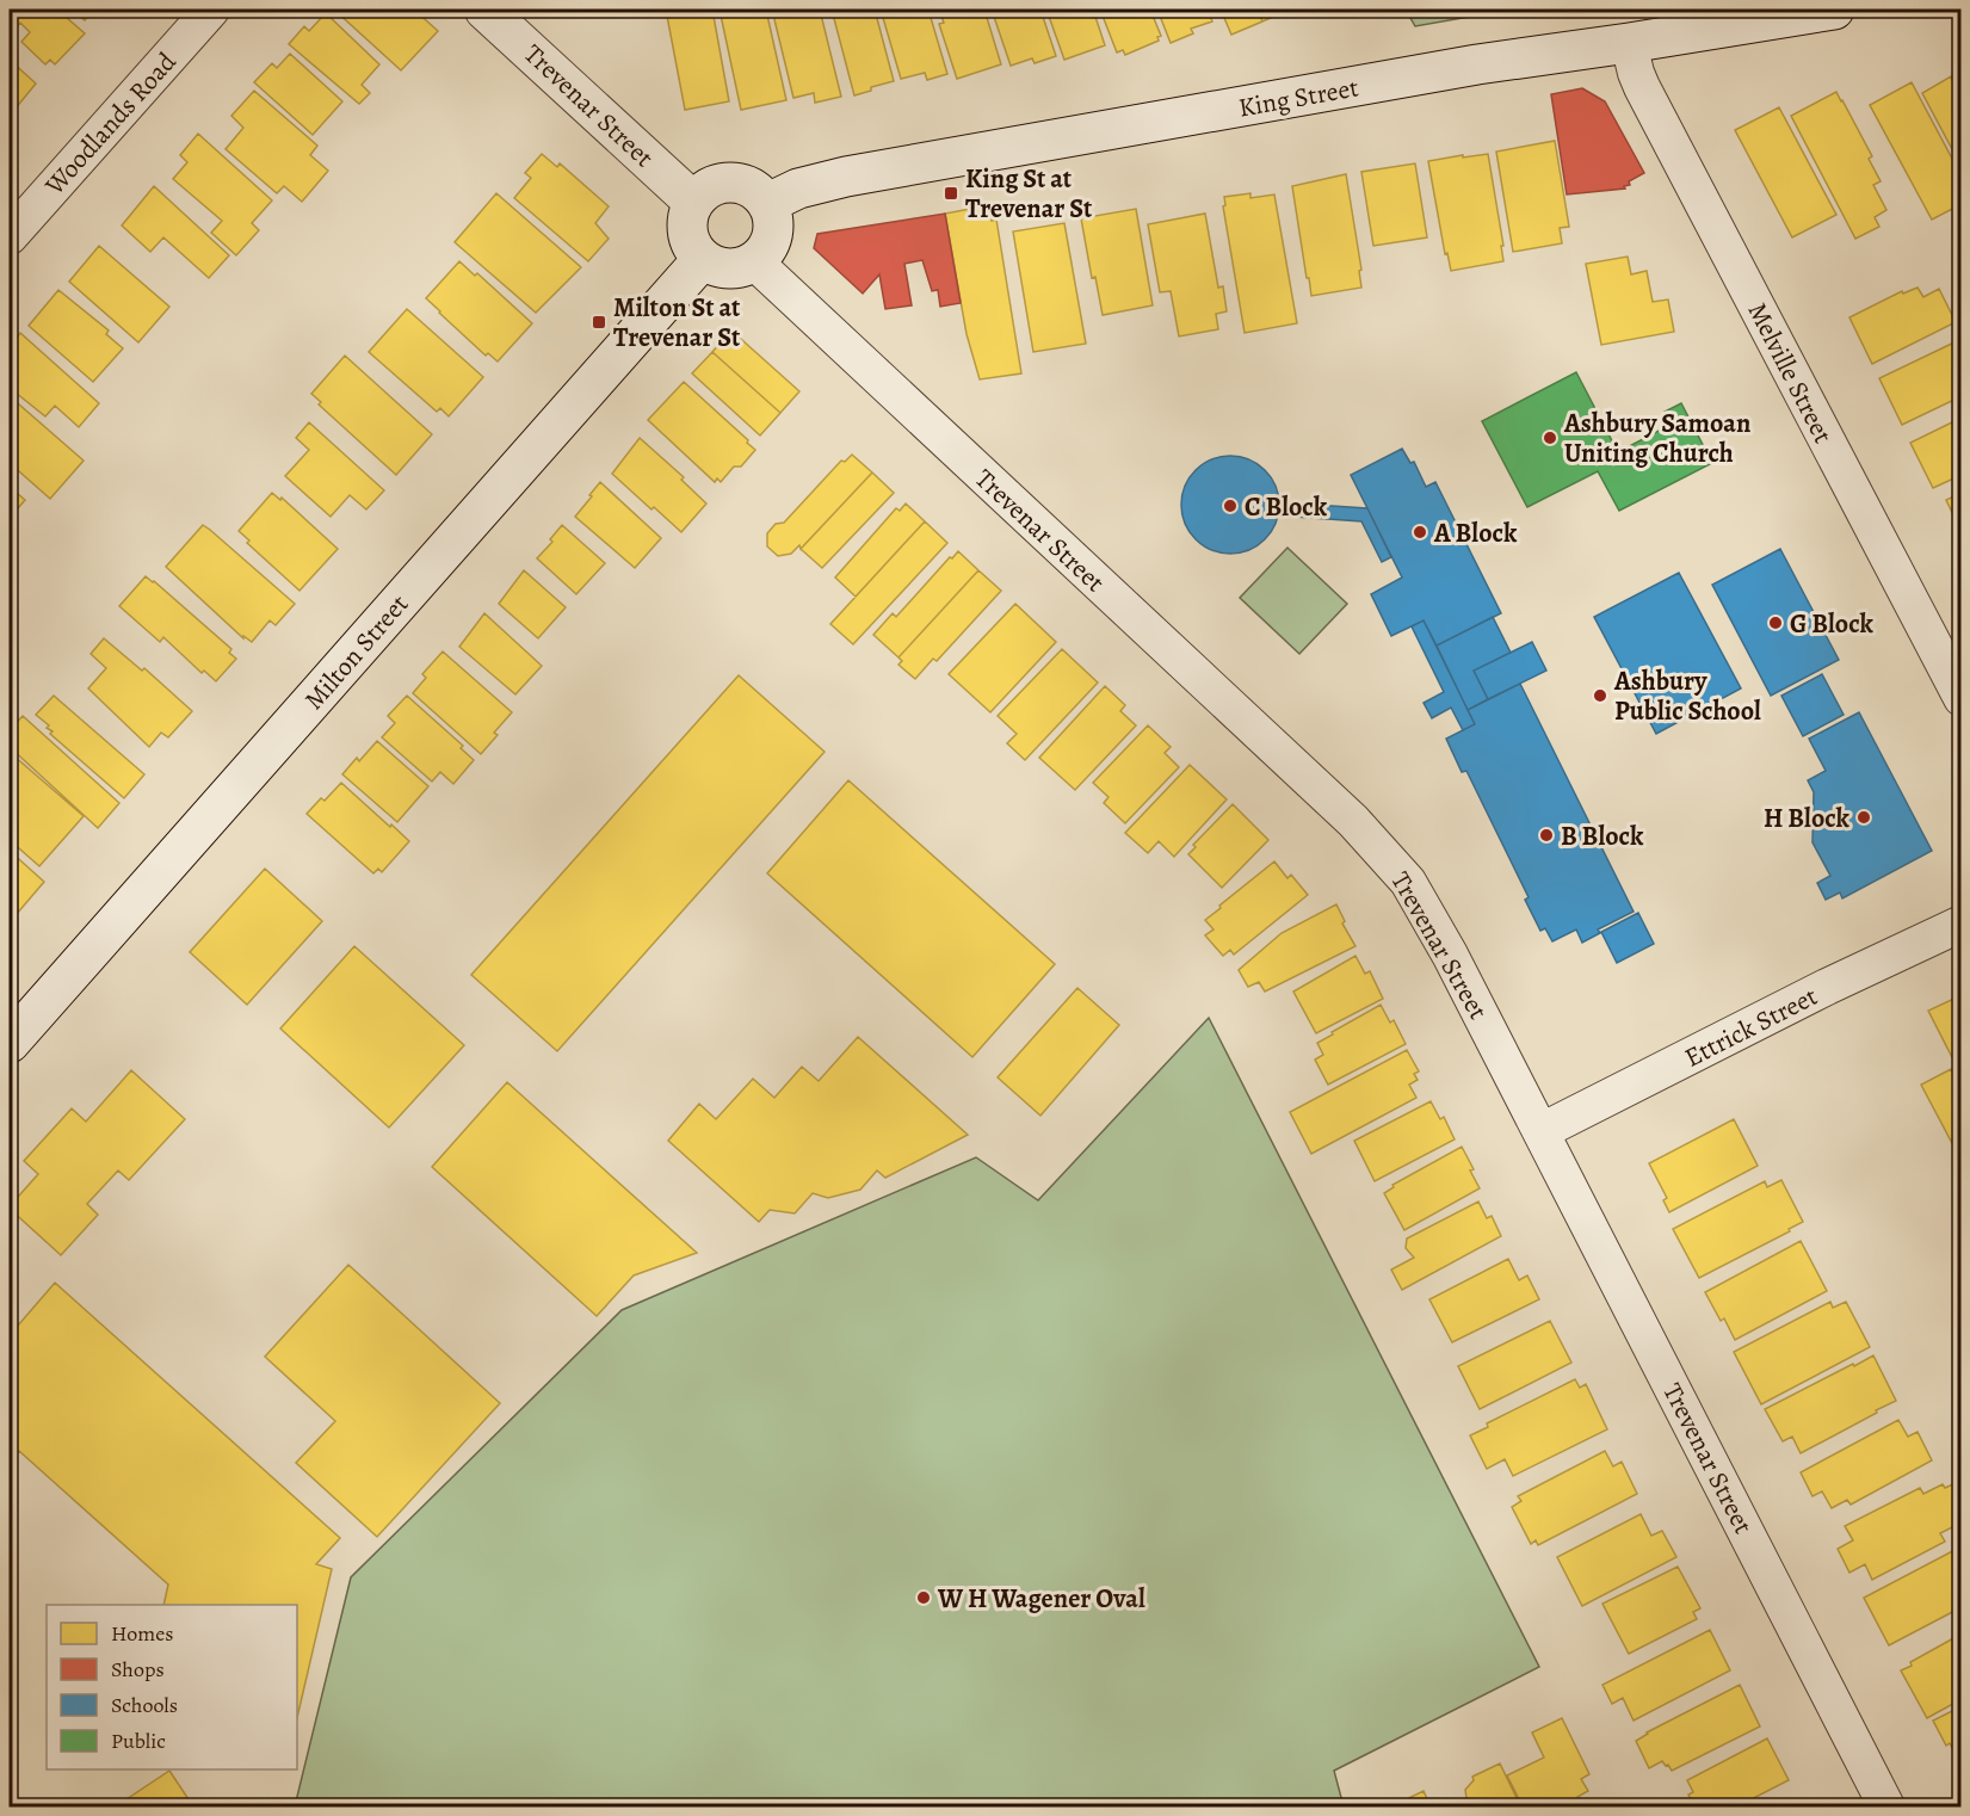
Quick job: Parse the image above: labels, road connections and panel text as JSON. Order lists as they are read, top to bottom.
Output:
{
  "streets": {
    "main road": ["King Street", "Trevenar Street", "Milton Street"],
    "street": ["Woodlands Road", "Melville Street", "Ettrick Street"]
  },
  "crossings": [
    ["King Street", "Trevenar Street"],
    ["King Street", "Melville Street"],
    ["King Street", "Milton Street"],
    ["Trevenar Street", "Milton Street"],
    ["Trevenar Street", "Ettrick Street"]
  ],
  "places": {
    "transit": ["King St at Trevenar St", "Milton St at Trevenar St"],
    "other": [
      "Ashbury Samoan Uniting Church",
      "C Block",
      "A Block",
      "G Block",
      "Ashbury Public School",
      "H Block",
      "B Block",
      "W H Wagener Oval"
    ]
  },
  "legend": [
    "Homes",
    "Shops",
    "Schools",
    "Public"
  ]
}
